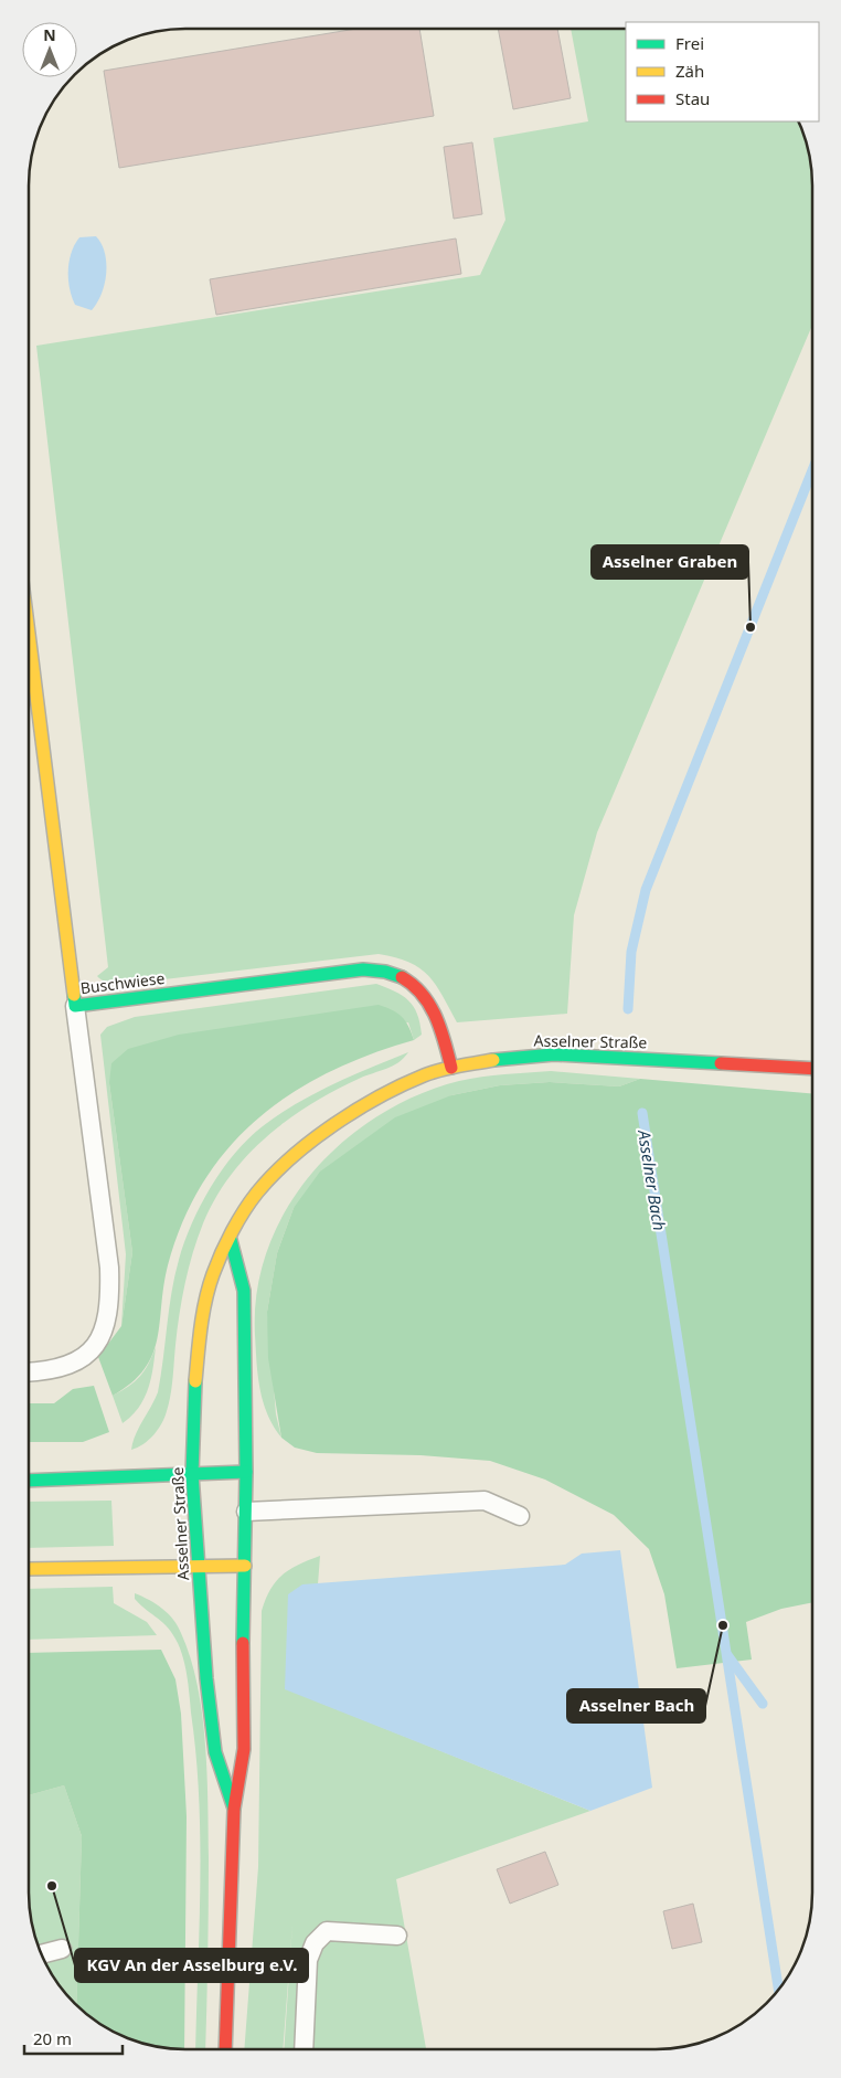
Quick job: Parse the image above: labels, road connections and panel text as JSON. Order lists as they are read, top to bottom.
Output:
{
  "streets": {
    "main road": ["Buschwiese", "Asselner Straße"]
  },
  "crossings": [
    ["Buschwiese", "Asselner Straße"]
  ],
  "water": ["Asselner Bach"],
  "places": ["Asselner Graben", "Asselner Bach", "KGV An der Asselburg e.V."],
  "legend": ["Frei", "Zäh", "Stau"],
  "scale_bar": "20 m",
  "north": "top"
}
